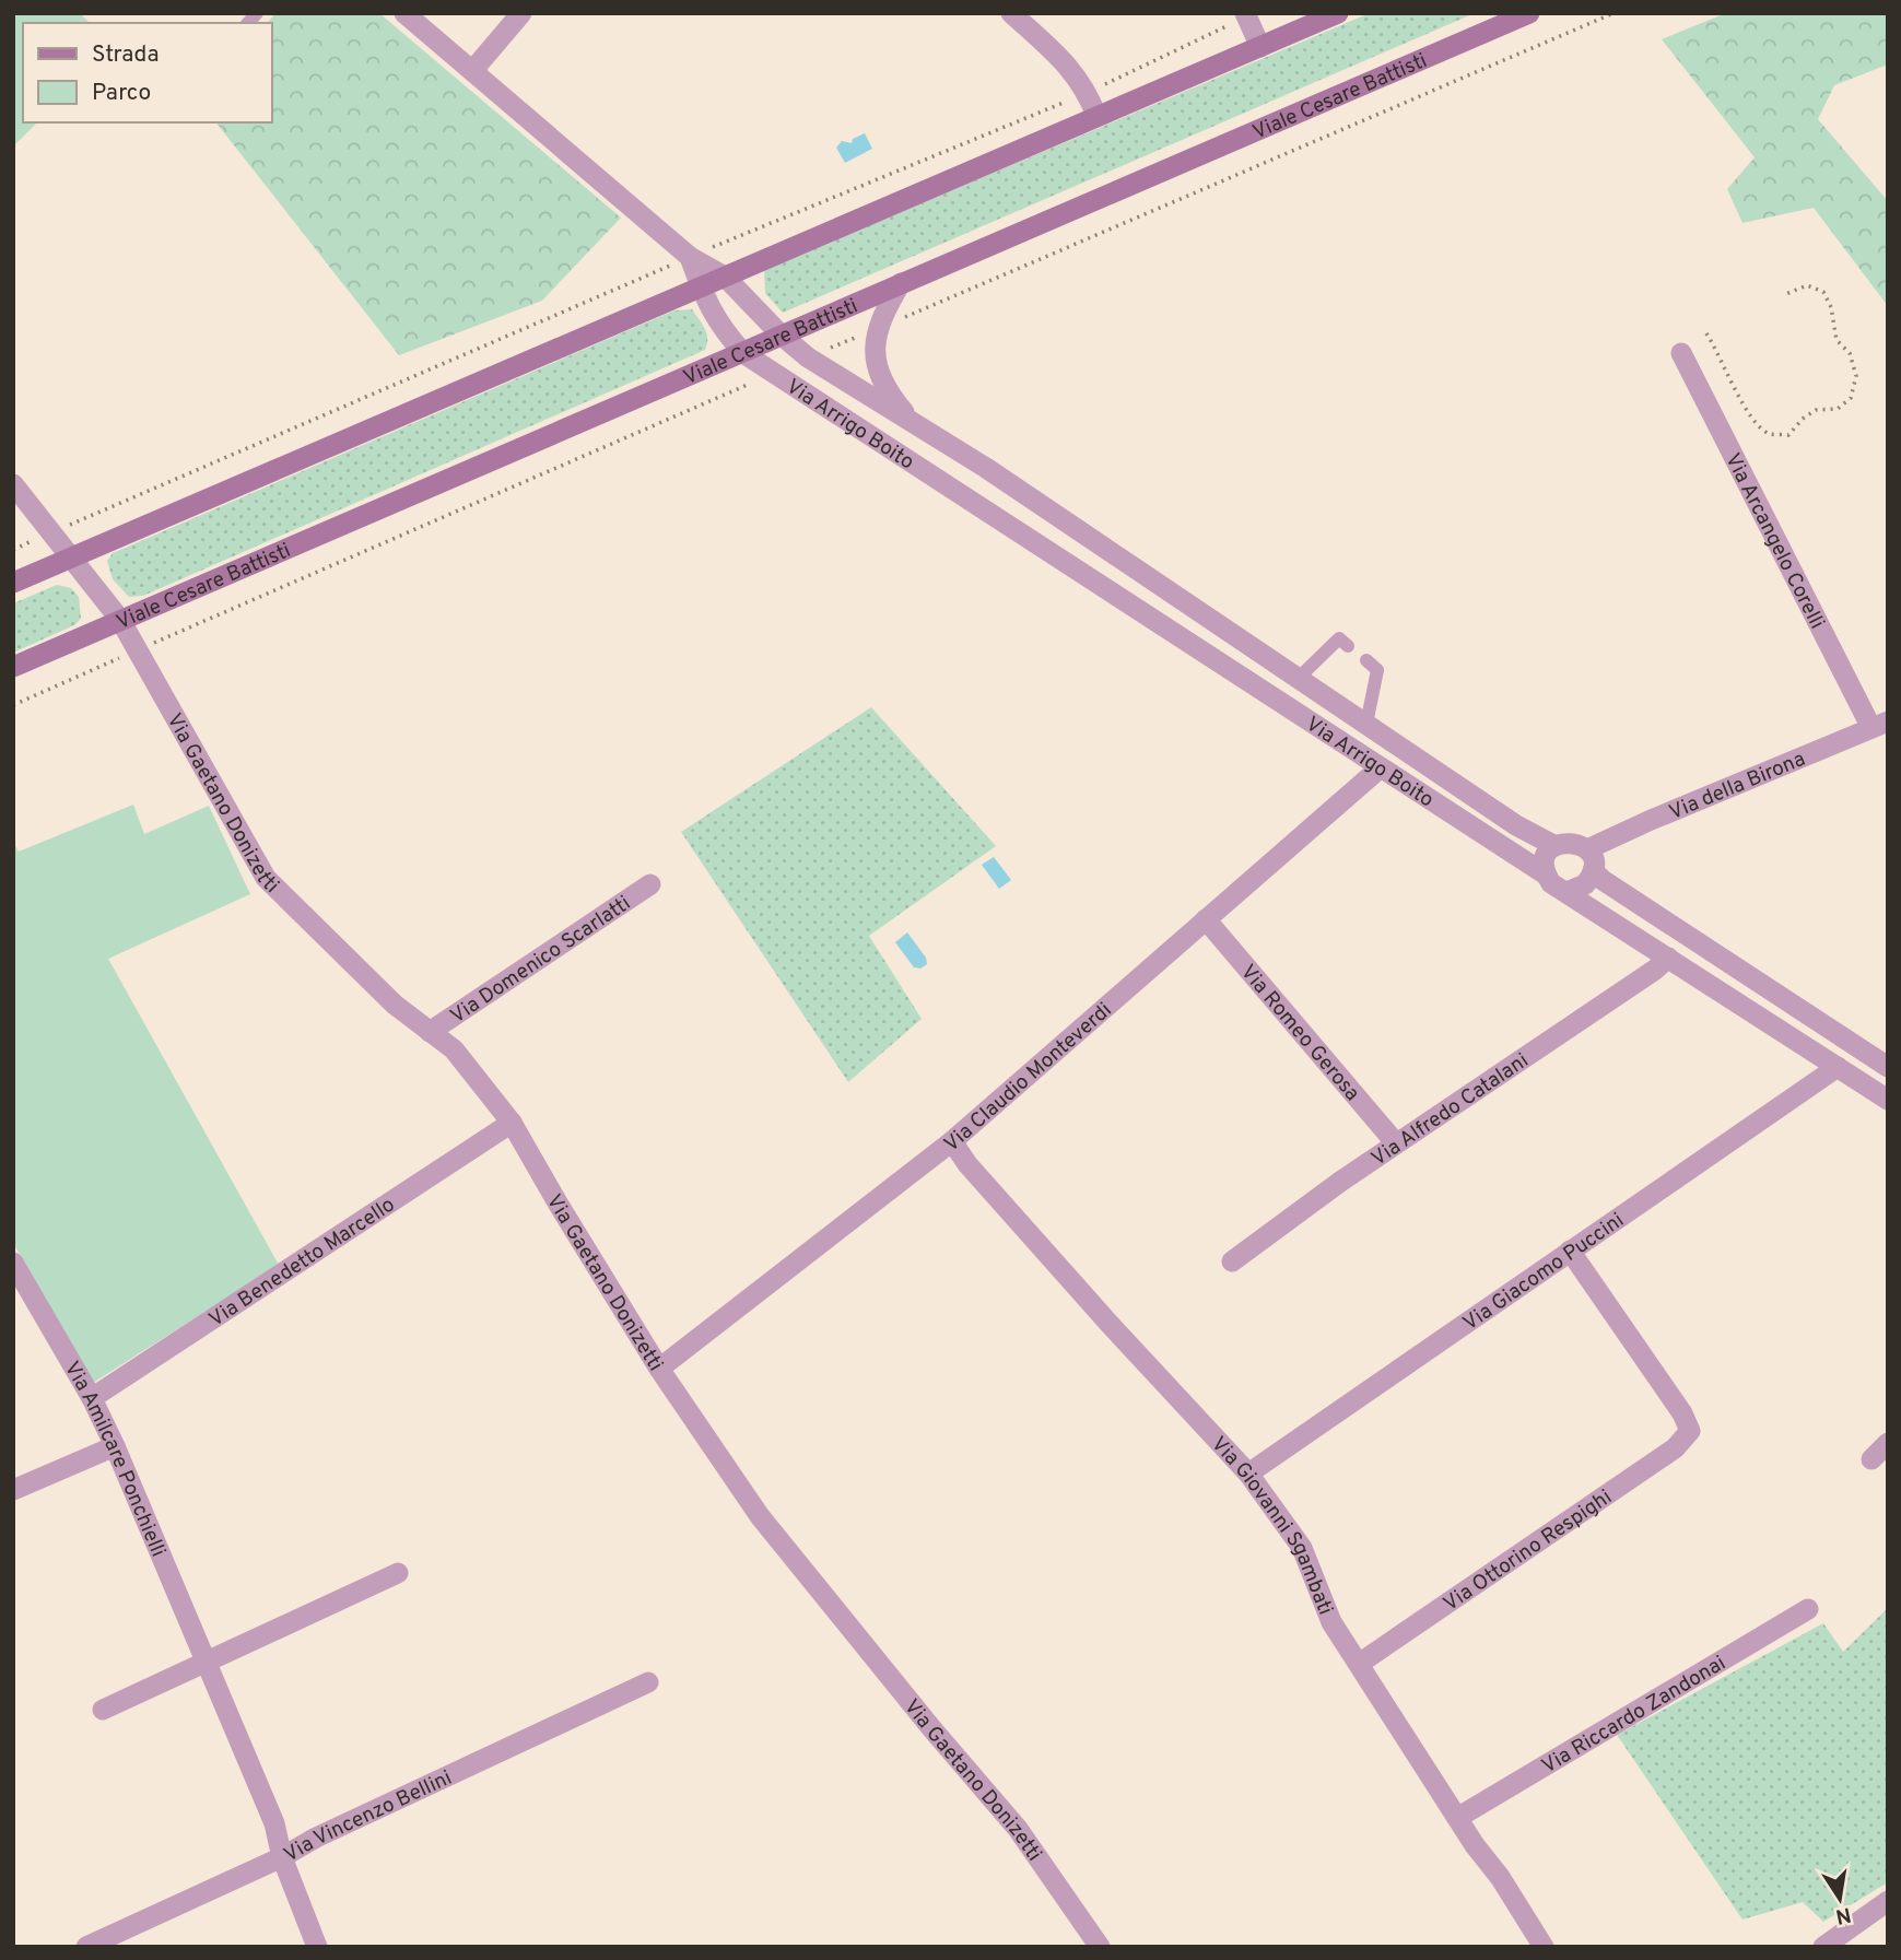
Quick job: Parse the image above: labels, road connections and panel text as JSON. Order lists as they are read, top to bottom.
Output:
{
  "streets": {
    "main road": ["Viale Cesare Battisti"],
    "street": [
      "Via Arrigo Boito",
      "Via Arcangelo Corelli",
      "Via della Birona",
      "Via Gaetano Donizetti",
      "Via Domenico Scarlatti",
      "Via Romeo Gerosa",
      "Via Claudio Monteverdi",
      "Via Alfredo Catalani",
      "Via Benedetto Marcello",
      "Via Giacomo Puccini",
      "Via Amilcare Ponchielli",
      "Via Giovanni Sgambati",
      "Via Ottorino Respighi",
      "Via Riccardo Zandonai",
      "Via Vincenzo Bellini"
    ]
  },
  "crossings": [
    ["Viale Cesare Battisti", "Via Arrigo Boito"],
    ["Viale Cesare Battisti", "Via Gaetano Donizetti"],
    ["Via Arrigo Boito", "Via della Birona"],
    ["Via Arrigo Boito", "Via Claudio Monteverdi"],
    ["Via Arcangelo Corelli", "Via della Birona"],
    ["Via Gaetano Donizetti", "Via Domenico Scarlatti"],
    ["Via Gaetano Donizetti", "Via Claudio Monteverdi"],
    ["Via Gaetano Donizetti", "Via Benedetto Marcello"],
    ["Via Romeo Gerosa", "Via Claudio Monteverdi"],
    ["Via Romeo Gerosa", "Via Alfredo Catalani"],
    ["Via Claudio Monteverdi", "Via Giovanni Sgambati"],
    ["Via Benedetto Marcello", "Via Amilcare Ponchielli"],
    ["Via Giacomo Puccini", "Via Giovanni Sgambati"],
    ["Via Giacomo Puccini", "Via Ottorino Respighi"],
    ["Via Amilcare Ponchielli", "Via Vincenzo Bellini"],
    ["Via Giovanni Sgambati", "Via Ottorino Respighi"],
    ["Via Giovanni Sgambati", "Via Riccardo Zandonai"]
  ],
  "legend": ["Strada", "Parco"],
  "north": "bottom"
}
